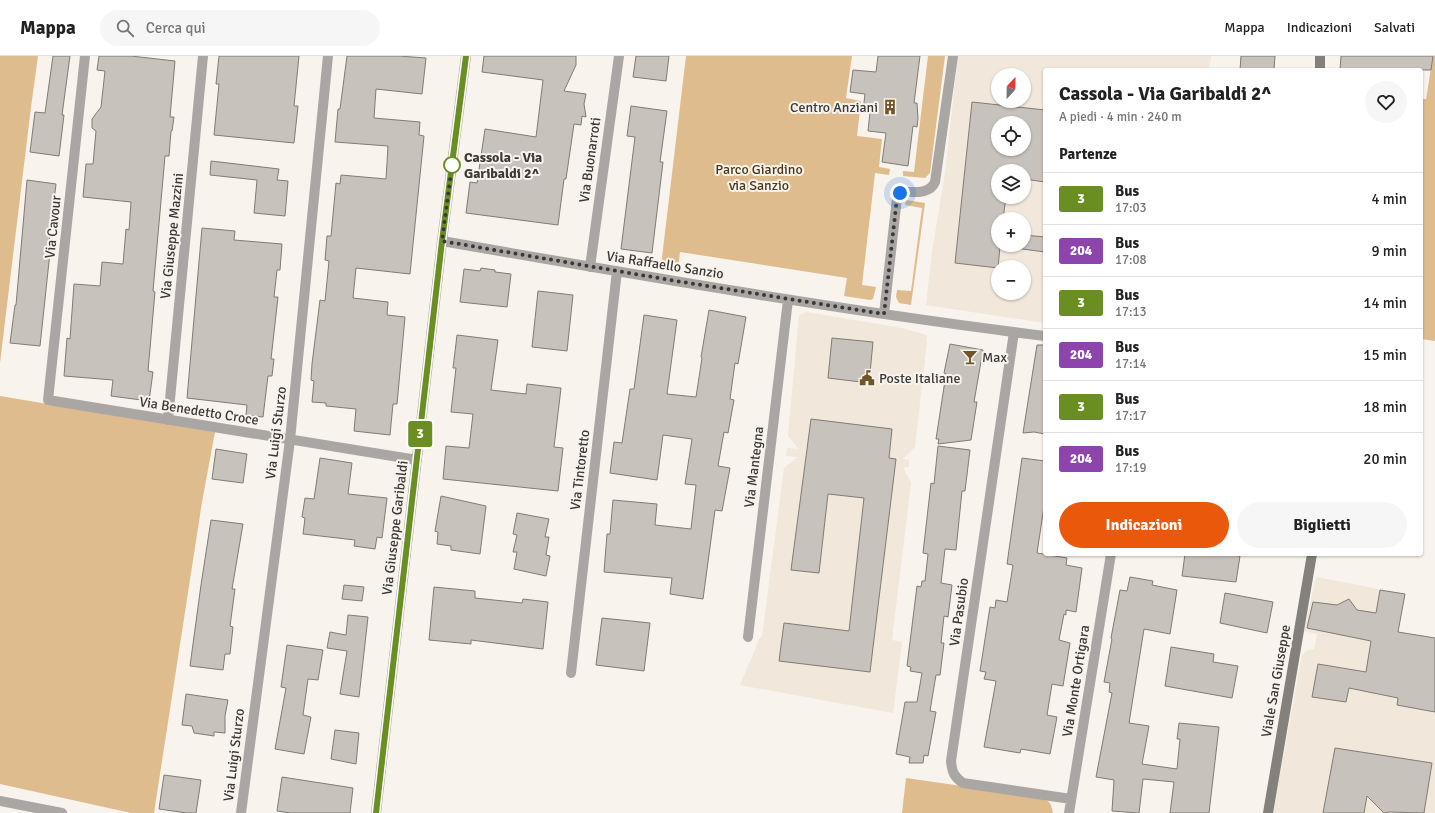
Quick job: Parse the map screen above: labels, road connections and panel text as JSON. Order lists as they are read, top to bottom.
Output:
{
  "streets": {
    "main road": ["Viale San Giuseppe"],
    "street": [
      "Via Buonarroti",
      "Via Cavour",
      "Via Giuseppe Mazzini",
      "Via Raffaello Sanzio",
      "Via Benedetto Croce",
      "Via Luigi Sturzo",
      "Via Mantegna",
      "Via Tintoretto",
      "Via Giuseppe Garibaldi",
      "Via Pasubio",
      "Via Monte Ortigara"
    ]
  },
  "crossings": [
    ["Via Buonarroti", "Via Raffaello Sanzio"],
    ["Via Cavour", "Via Benedetto Croce"],
    ["Via Giuseppe Mazzini", "Via Benedetto Croce"],
    ["Via Raffaello Sanzio", "Via Mantegna"],
    ["Via Raffaello Sanzio", "Via Tintoretto"],
    ["Via Raffaello Sanzio", "Via Giuseppe Garibaldi"],
    ["Via Raffaello Sanzio", "Via Pasubio"],
    ["Via Benedetto Croce", "Via Luigi Sturzo"],
    ["Via Benedetto Croce", "Via Giuseppe Garibaldi"],
    ["Via Pasubio", "Via Monte Ortigara"]
  ],
  "parks": ["Parco Giardino via Sanzio"],
  "places": {
    "building": ["Centro Anziani"],
    "other": ["Cassola - Via Garibaldi 2^"],
    "bar": ["Max"],
    "public building": ["Poste Italiane"]
  },
  "lines": ["bus line 3"],
  "north": "top",
  "page": {
    "header": "Mappa",
    "search": "Cerca qui",
    "nav": ["Mappa", "Indicazioni", "Salvati"],
    "on_map": "3",
    "map_buttons": ["+", "−"],
    "heading": [
      ["Cassola - Via Garibaldi 2^", "A piedi · 4 min · 240 m"],
      "Partenze"
    ],
    "list": [
      {
        "mark": "3",
        "name": "Bus",
        "note": "17:03",
        "value": "4 min"
      },
      {
        "mark": "204",
        "name": "Bus",
        "note": "17:08",
        "value": "9 min"
      },
      {
        "mark": "3",
        "name": "Bus",
        "note": "17:13",
        "value": "14 min"
      },
      {
        "mark": "204",
        "name": "Bus",
        "note": "17:14",
        "value": "15 min"
      },
      {
        "mark": "3",
        "name": "Bus",
        "note": "17:17",
        "value": "18 min"
      },
      {
        "mark": "204",
        "name": "Bus",
        "note": "17:19",
        "value": "20 min"
      }
    ],
    "buttons": ["Indicazioni", "Biglietti"]
  }
}
